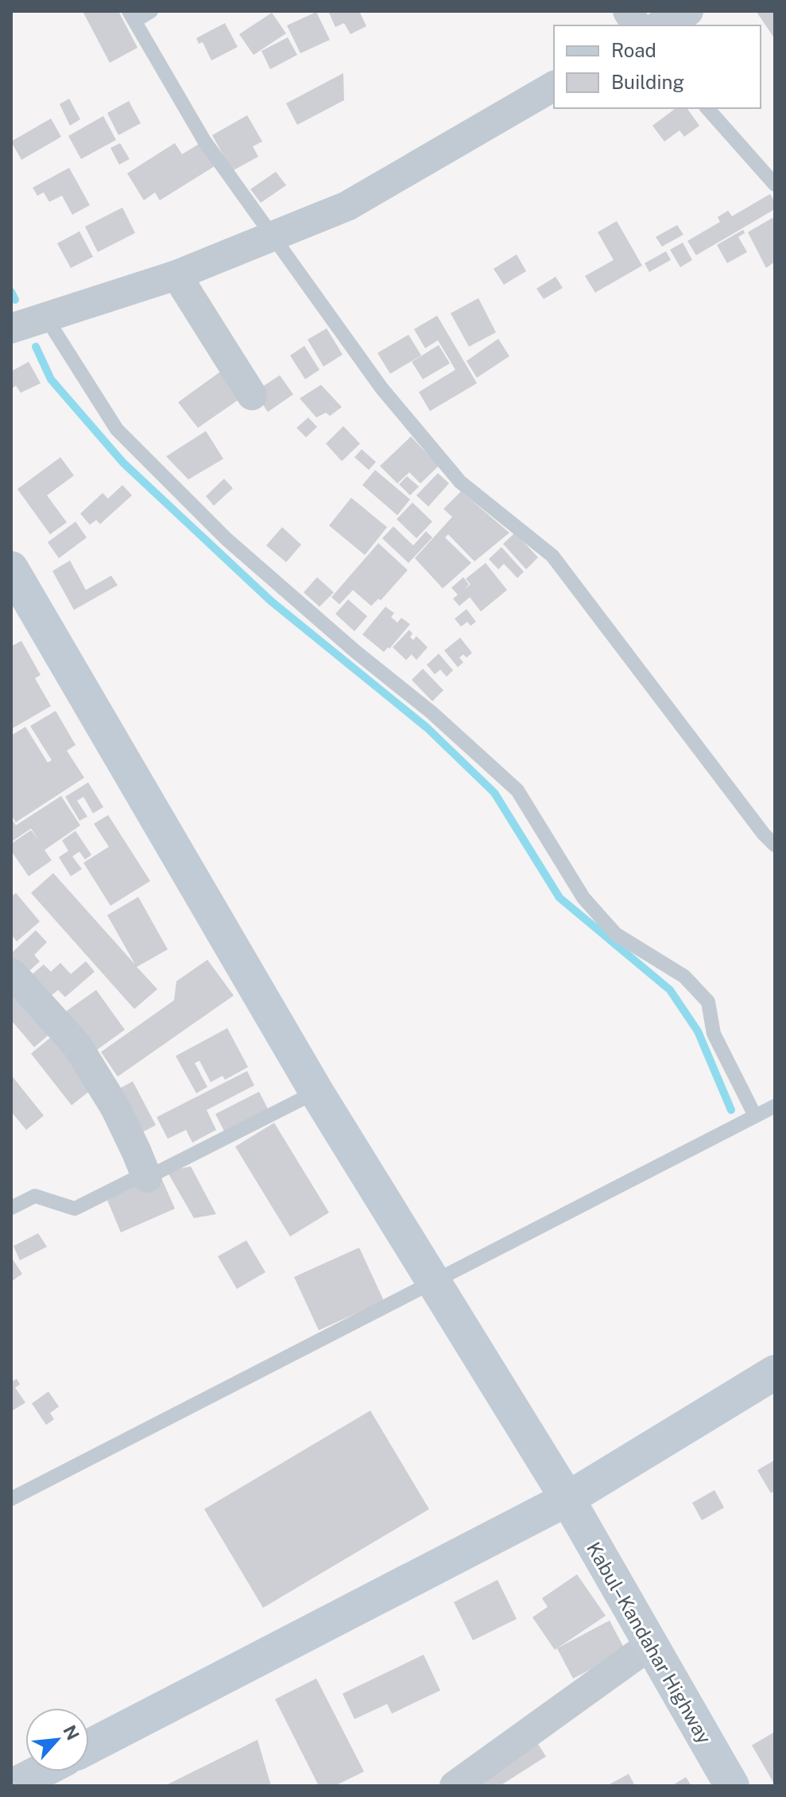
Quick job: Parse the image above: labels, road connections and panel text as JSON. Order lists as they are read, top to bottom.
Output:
{
  "streets": {
    "main road": ["Kabul–Kandahar Highway"]
  },
  "legend": ["Road", "Building"],
  "north": "top right"
}
